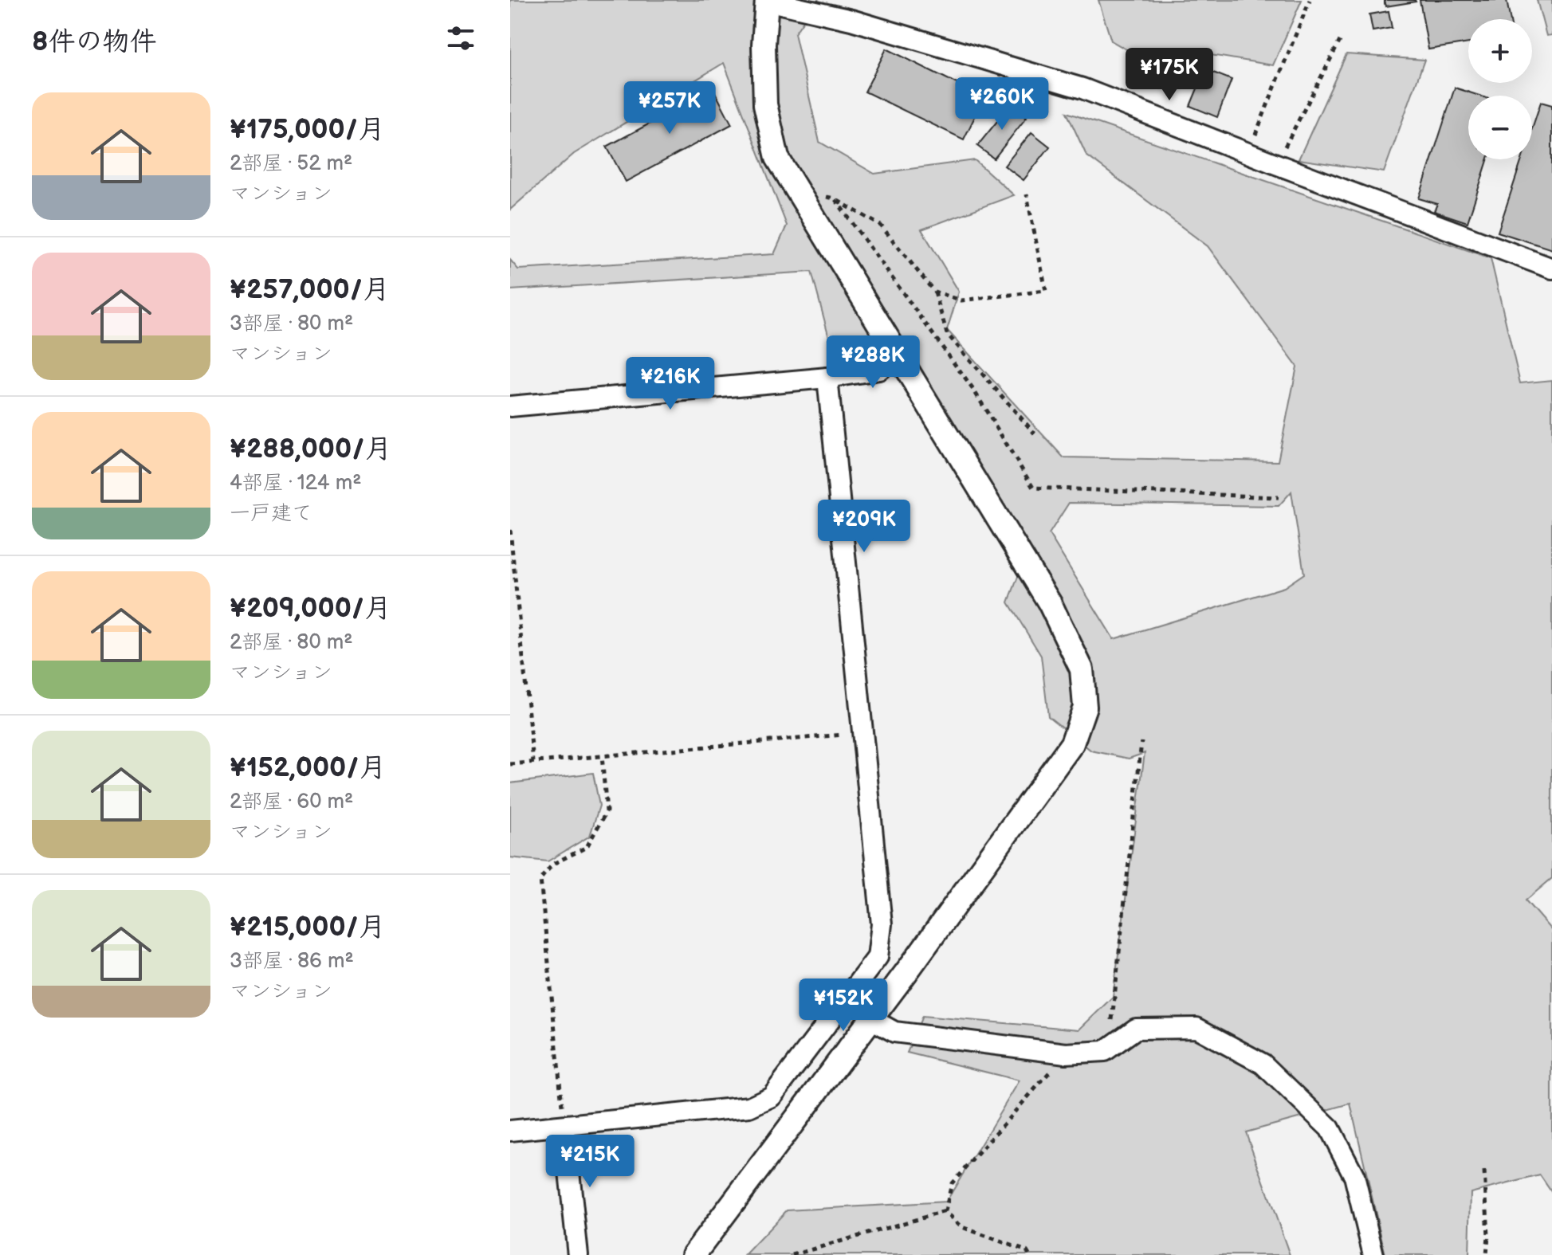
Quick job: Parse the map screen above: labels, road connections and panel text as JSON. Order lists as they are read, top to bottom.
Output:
{
  "page": {
    "heading": "8件の物件",
    "map_buttons": ["+", "−"],
    "price": [
      "¥175K",
      "¥260K",
      "¥257K",
      "¥288K",
      "¥216K",
      "¥209K",
      "¥152K",
      "¥215K"
    ],
    "list": [
      {
        "name": "¥175,000/月",
        "note": "2部屋 · 52 m² · マンション"
      },
      {
        "name": "¥257,000/月",
        "note": "3部屋 · 80 m² · マンション"
      },
      {
        "name": "¥288,000/月",
        "note": "4部屋 · 124 m² · 一戸建て"
      },
      {
        "name": "¥209,000/月",
        "note": "2部屋 · 80 m² · マンション"
      },
      {
        "name": "¥152,000/月",
        "note": "2部屋 · 60 m² · マンション"
      },
      {
        "name": "¥215,000/月",
        "note": "3部屋 · 86 m² · マンション"
      }
    ]
  }
}
